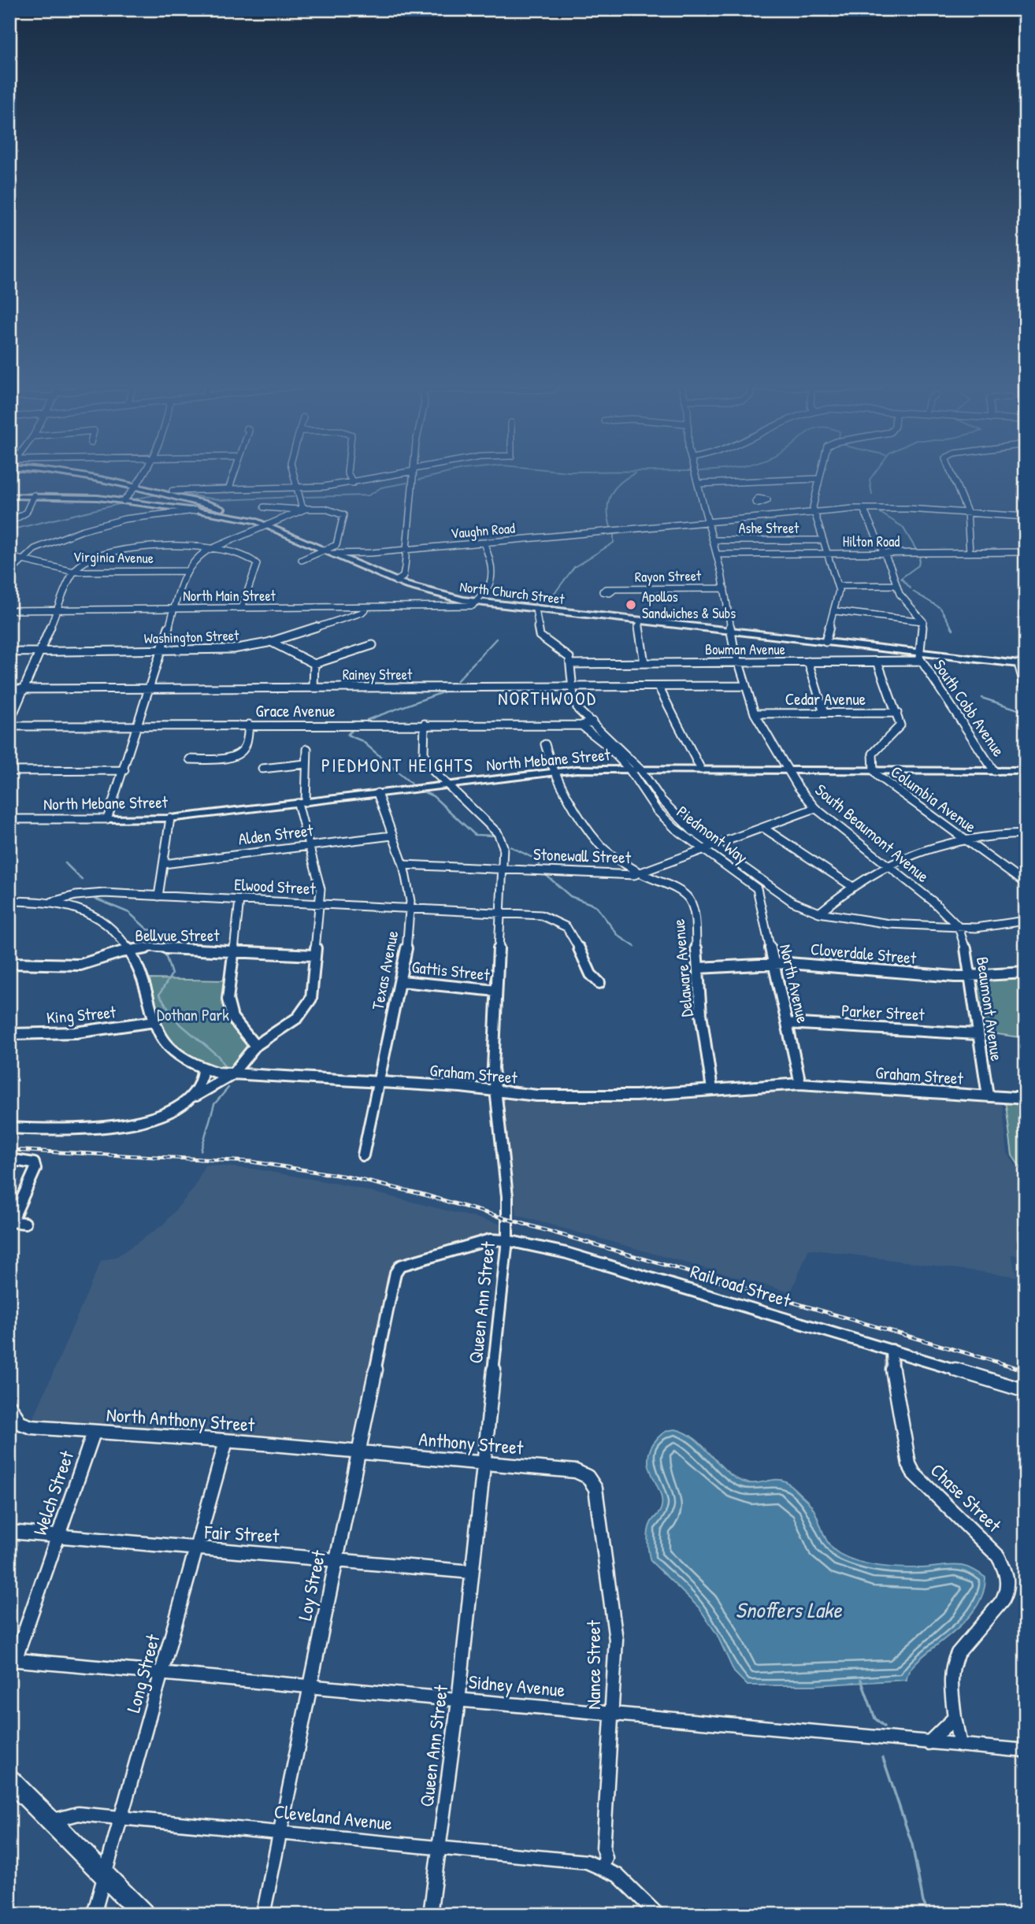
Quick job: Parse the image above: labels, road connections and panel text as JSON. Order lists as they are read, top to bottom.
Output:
{
  "streets": {
    "main road": ["North Church Street", "North Mebane Street"],
    "street": [
      "Ashe Street",
      "Vaughn Road",
      "Hilton Road",
      "Virginia Avenue",
      "Rayon Street",
      "North Main Street",
      "Washington Street",
      "Bowman Avenue",
      "Rainey Street",
      "Cedar Avenue",
      "South Cobb Avenue",
      "Grace Avenue",
      "Columbia Avenue",
      "South Beaumont Avenue",
      "Alden Street",
      "Piedmont Way",
      "Stonewall Street",
      "Elwood Street",
      "Bellvue Street",
      "Cloverdale Street",
      "Delaware Avenue",
      "Texas Avenue",
      "Gattis Street",
      "North Avenue",
      "Beaumont Avenue",
      "Parker Street",
      "King Street",
      "Graham Street",
      "Railroad Street",
      "Queen Ann Street",
      "North Anthony Street",
      "Anthony Street",
      "Welch Street",
      "Chase Street",
      "Fair Street",
      "Loy Street",
      "Nance Street",
      "Long Street",
      "Sidney Avenue",
      "Cleveland Avenue"
    ]
  },
  "crossings": [
    ["Ashe Street", "South Beaumont Avenue"],
    ["Vaughn Road", "North Church Street"],
    ["Vaughn Road", "South Beaumont Avenue"],
    ["Hilton Road", "South Beaumont Avenue"],
    ["Rayon Street", "South Beaumont Avenue"],
    ["North Church Street", "North Main Street"],
    ["North Church Street", "Bowman Avenue"],
    ["North Church Street", "South Cobb Avenue"],
    ["North Church Street", "South Beaumont Avenue"],
    ["North Main Street", "Washington Street"],
    ["Bowman Avenue", "South Cobb Avenue"],
    ["Bowman Avenue", "South Beaumont Avenue"],
    ["Bowman Avenue", "Piedmont Way"],
    ["Rainey Street", "South Beaumont Avenue"],
    ["Rainey Street", "Piedmont Way"],
    ["Cedar Avenue", "Columbia Avenue"],
    ["Cedar Avenue", "South Beaumont Avenue"],
    ["South Cobb Avenue", "North Mebane Street"],
    ["Grace Avenue", "Piedmont Way"],
    ["Grace Avenue", "Queen Ann Street"],
    ["North Mebane Street", "Columbia Avenue"],
    ["North Mebane Street", "South Beaumont Avenue"],
    ["North Mebane Street", "Piedmont Way"],
    ["North Mebane Street", "Delaware Avenue"],
    ["North Mebane Street", "Texas Avenue"],
    ["North Mebane Street", "Queen Ann Street"],
    ["South Beaumont Avenue", "Piedmont Way"],
    ["South Beaumont Avenue", "Stonewall Street"],
    ["South Beaumont Avenue", "Beaumont Avenue"],
    ["Alden Street", "Texas Avenue"],
    ["Piedmont Way", "Stonewall Street"],
    ["Piedmont Way", "North Avenue"],
    ["Piedmont Way", "Beaumont Avenue"],
    ["Stonewall Street", "Delaware Avenue"],
    ["Stonewall Street", "Texas Avenue"],
    ["Stonewall Street", "Queen Ann Street"],
    ["Elwood Street", "Texas Avenue"],
    ["Elwood Street", "Graham Street"],
    ["Elwood Street", "Queen Ann Street"],
    ["Bellvue Street", "Graham Street"],
    ["Cloverdale Street", "Delaware Avenue"],
    ["Cloverdale Street", "North Avenue"],
    ["Cloverdale Street", "Beaumont Avenue"],
    ["Delaware Avenue", "Graham Street"],
    ["Texas Avenue", "Gattis Street"],
    ["Texas Avenue", "Graham Street"],
    ["Gattis Street", "Queen Ann Street"],
    ["North Avenue", "Parker Street"],
    ["North Avenue", "Graham Street"],
    ["Beaumont Avenue", "Parker Street"],
    ["Beaumont Avenue", "Graham Street"],
    ["King Street", "Graham Street"],
    ["Graham Street", "Queen Ann Street"],
    ["Railroad Street", "Queen Ann Street"],
    ["Railroad Street", "Chase Street"],
    ["Railroad Street", "Loy Street"],
    ["Queen Ann Street", "Anthony Street"],
    ["Queen Ann Street", "Fair Street"],
    ["Queen Ann Street", "Sidney Avenue"],
    ["Queen Ann Street", "Cleveland Avenue"],
    ["North Anthony Street", "Anthony Street"],
    ["North Anthony Street", "Welch Street"],
    ["North Anthony Street", "Loy Street"],
    ["North Anthony Street", "Long Street"],
    ["Anthony Street", "Loy Street"],
    ["Anthony Street", "Nance Street"],
    ["Welch Street", "Fair Street"],
    ["Welch Street", "Sidney Avenue"],
    ["Chase Street", "Sidney Avenue"],
    ["Fair Street", "Loy Street"],
    ["Fair Street", "Long Street"],
    ["Loy Street", "Sidney Avenue"],
    ["Loy Street", "Cleveland Avenue"],
    ["Nance Street", "Sidney Avenue"],
    ["Nance Street", "Cleveland Avenue"],
    ["Long Street", "Sidney Avenue"],
    ["Long Street", "Cleveland Avenue"]
  ],
  "districts": ["NORTHWOOD", "PIEDMONT HEIGHTS"],
  "water": ["Snoffers Lake"],
  "parks": ["Dothan Park"],
  "places": ["Apollos Sandwiches & Subs"]
}
